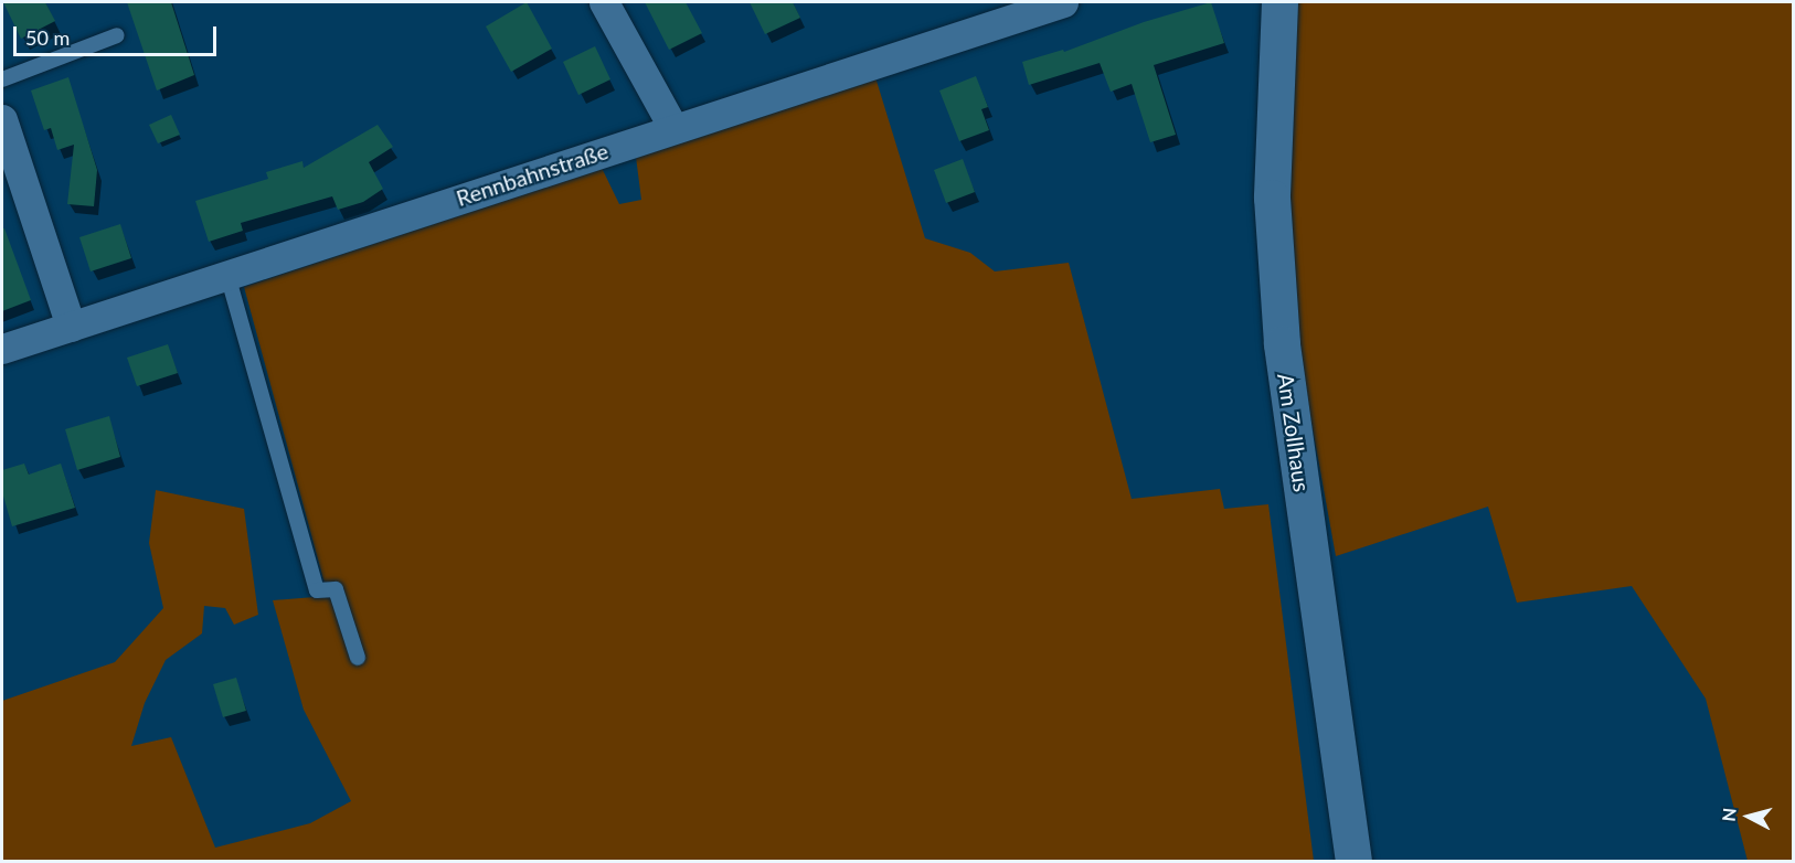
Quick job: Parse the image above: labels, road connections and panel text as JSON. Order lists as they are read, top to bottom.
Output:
{
  "streets": {
    "street": ["Rennbahnstraße", "Am Zollhaus"]
  },
  "scale_bar": "50 m",
  "north": "left"
}
